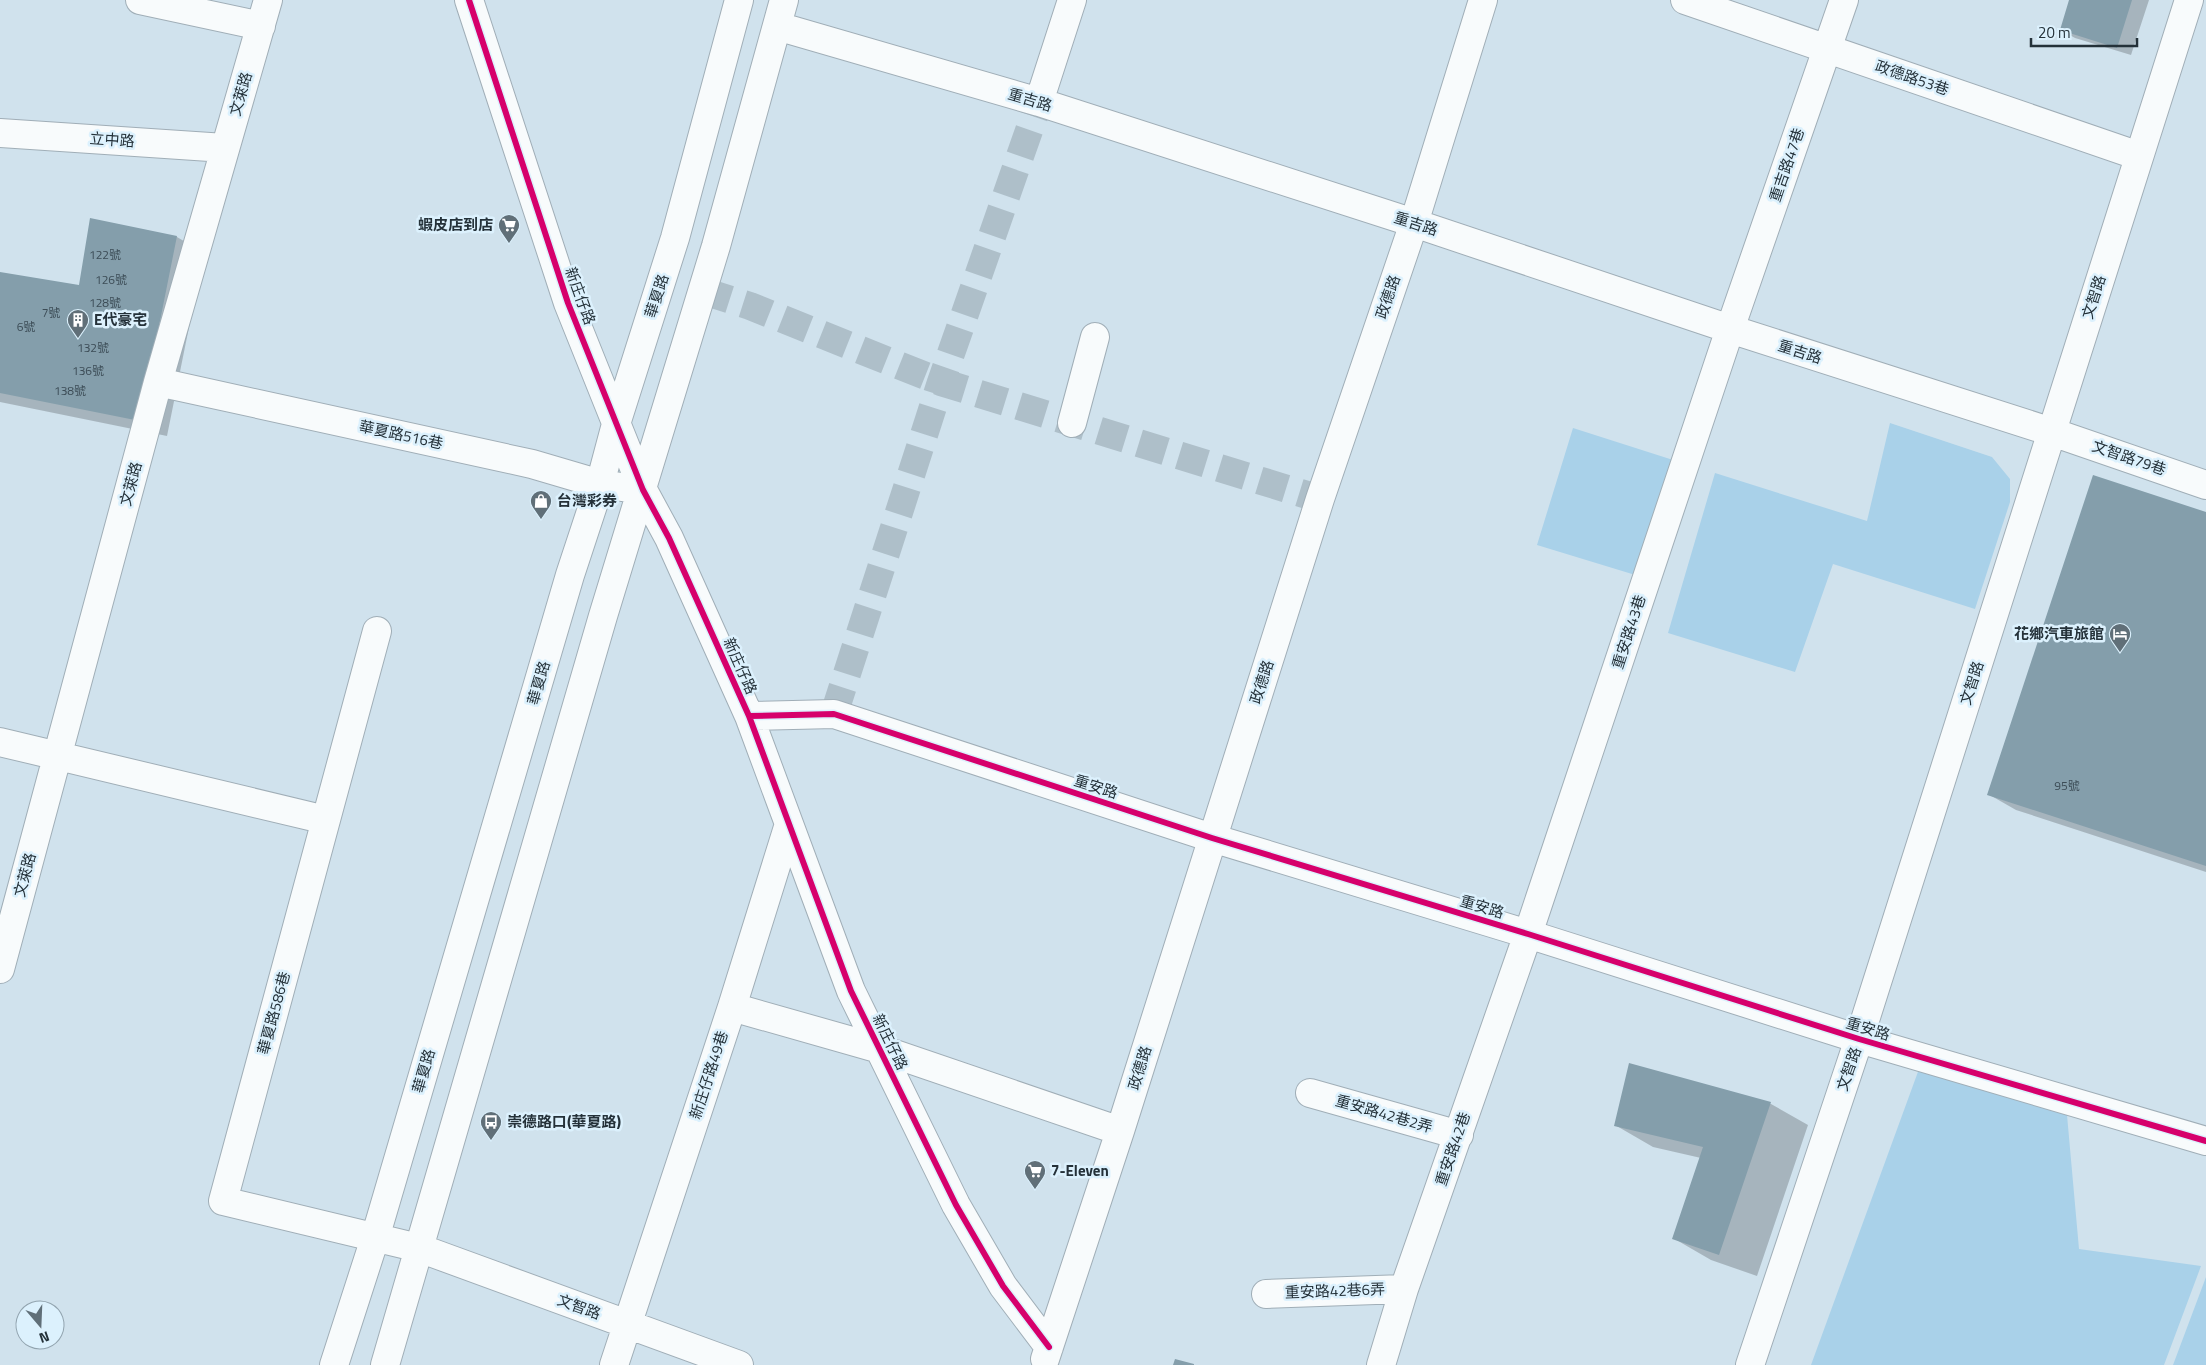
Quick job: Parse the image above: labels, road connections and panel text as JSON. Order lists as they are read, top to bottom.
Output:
{
  "streets": {
    "street": [
      "政德路53巷",
      "文萊路",
      "重吉路",
      "立中路",
      "重吉路47巷",
      "新庄仔路",
      "華夏路",
      "政德路",
      "文智路",
      "華夏路516巷",
      "文智路79巷",
      "重安路43巷",
      "重安路",
      "華夏路586巷",
      "新庄仔路49巷",
      "重安路42巷2弄",
      "重安路42巷",
      "重安路42巷6弄"
    ]
  },
  "crossings": [
    ["政德路53巷", "重吉路47巷"],
    ["政德路53巷", "文智路"],
    ["文萊路", "立中路"],
    ["文萊路", "華夏路516巷"],
    ["重吉路", "重吉路47巷"],
    ["重吉路", "政德路"],
    ["重吉路", "文智路"],
    ["重吉路", "文智路79巷"],
    ["重吉路", "重安路43巷"],
    ["重吉路47巷", "重安路43巷"],
    ["新庄仔路", "華夏路"],
    ["新庄仔路", "政德路"],
    ["新庄仔路", "華夏路516巷"],
    ["新庄仔路", "重安路"],
    ["新庄仔路", "新庄仔路49巷"],
    ["華夏路", "華夏路516巷"],
    ["華夏路", "華夏路586巷"],
    ["政德路", "重安路"],
    ["文智路", "文智路79巷"],
    ["文智路", "重安路"],
    ["文智路", "華夏路586巷"],
    ["文智路", "新庄仔路49巷"],
    ["重安路43巷", "重安路"],
    ["重安路43巷", "重安路42巷"],
    ["重安路", "重安路42巷"],
    ["重安路42巷2弄", "重安路42巷"],
    ["重安路42巷", "重安路42巷6弄"]
  ],
  "places": {
    "supermarket": ["蝦皮店到店", "7-Eleven"],
    "building": ["E代豪宅"],
    "shop": ["台灣彩券"],
    "hotel": ["花鄉汽車旅館"],
    "bus stop": ["崇德路口(華夏路)"]
  },
  "house_numbers": [
    "122號",
    "126號",
    "128號",
    "7號",
    "6號",
    "132號",
    "136號",
    "138號",
    "95號"
  ],
  "scale_bar": "20 m",
  "north": "bottom"
}
